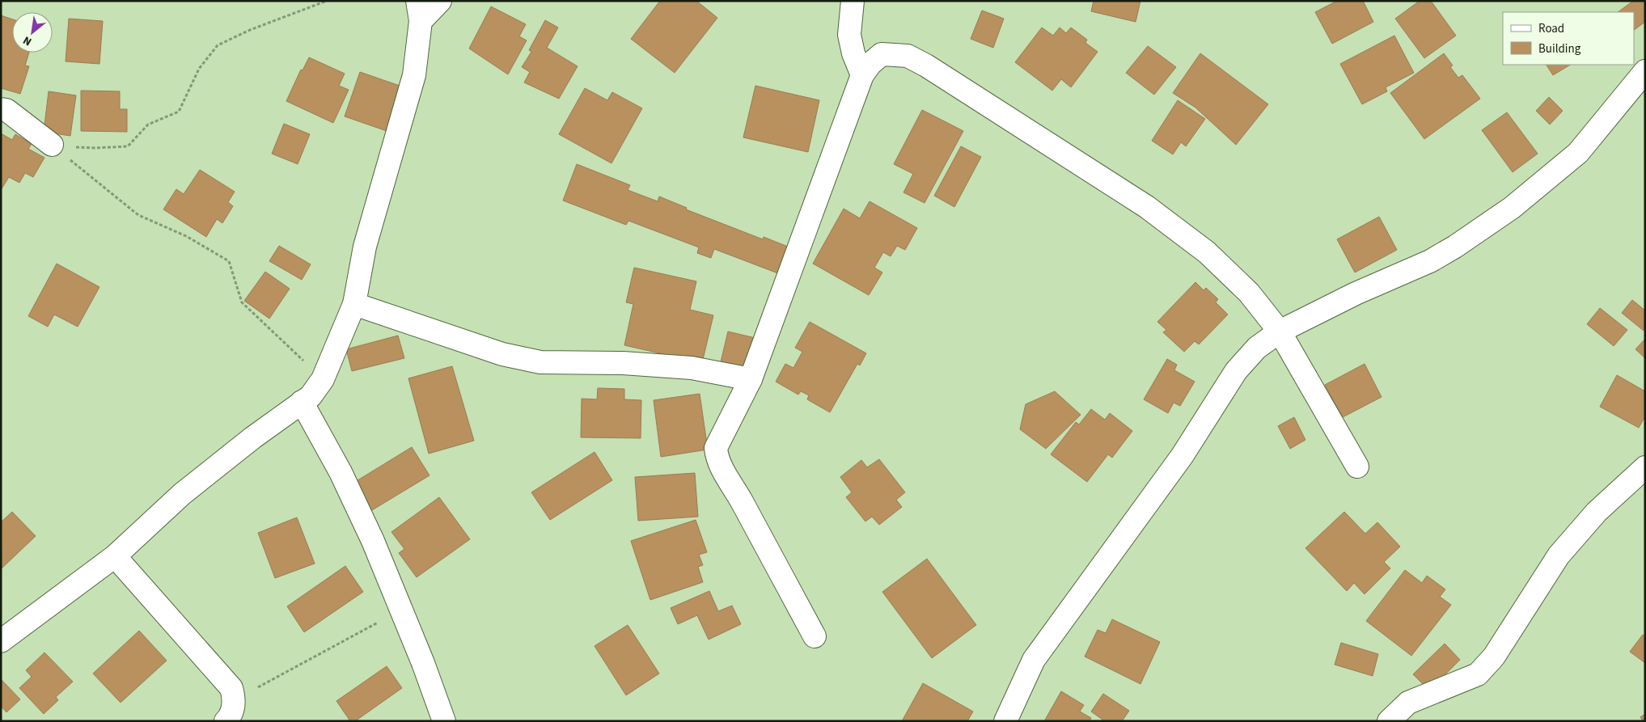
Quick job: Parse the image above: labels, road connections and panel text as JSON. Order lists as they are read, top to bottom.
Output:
{
  "legend": ["Road", "Building"],
  "north": "bottom left"
}
